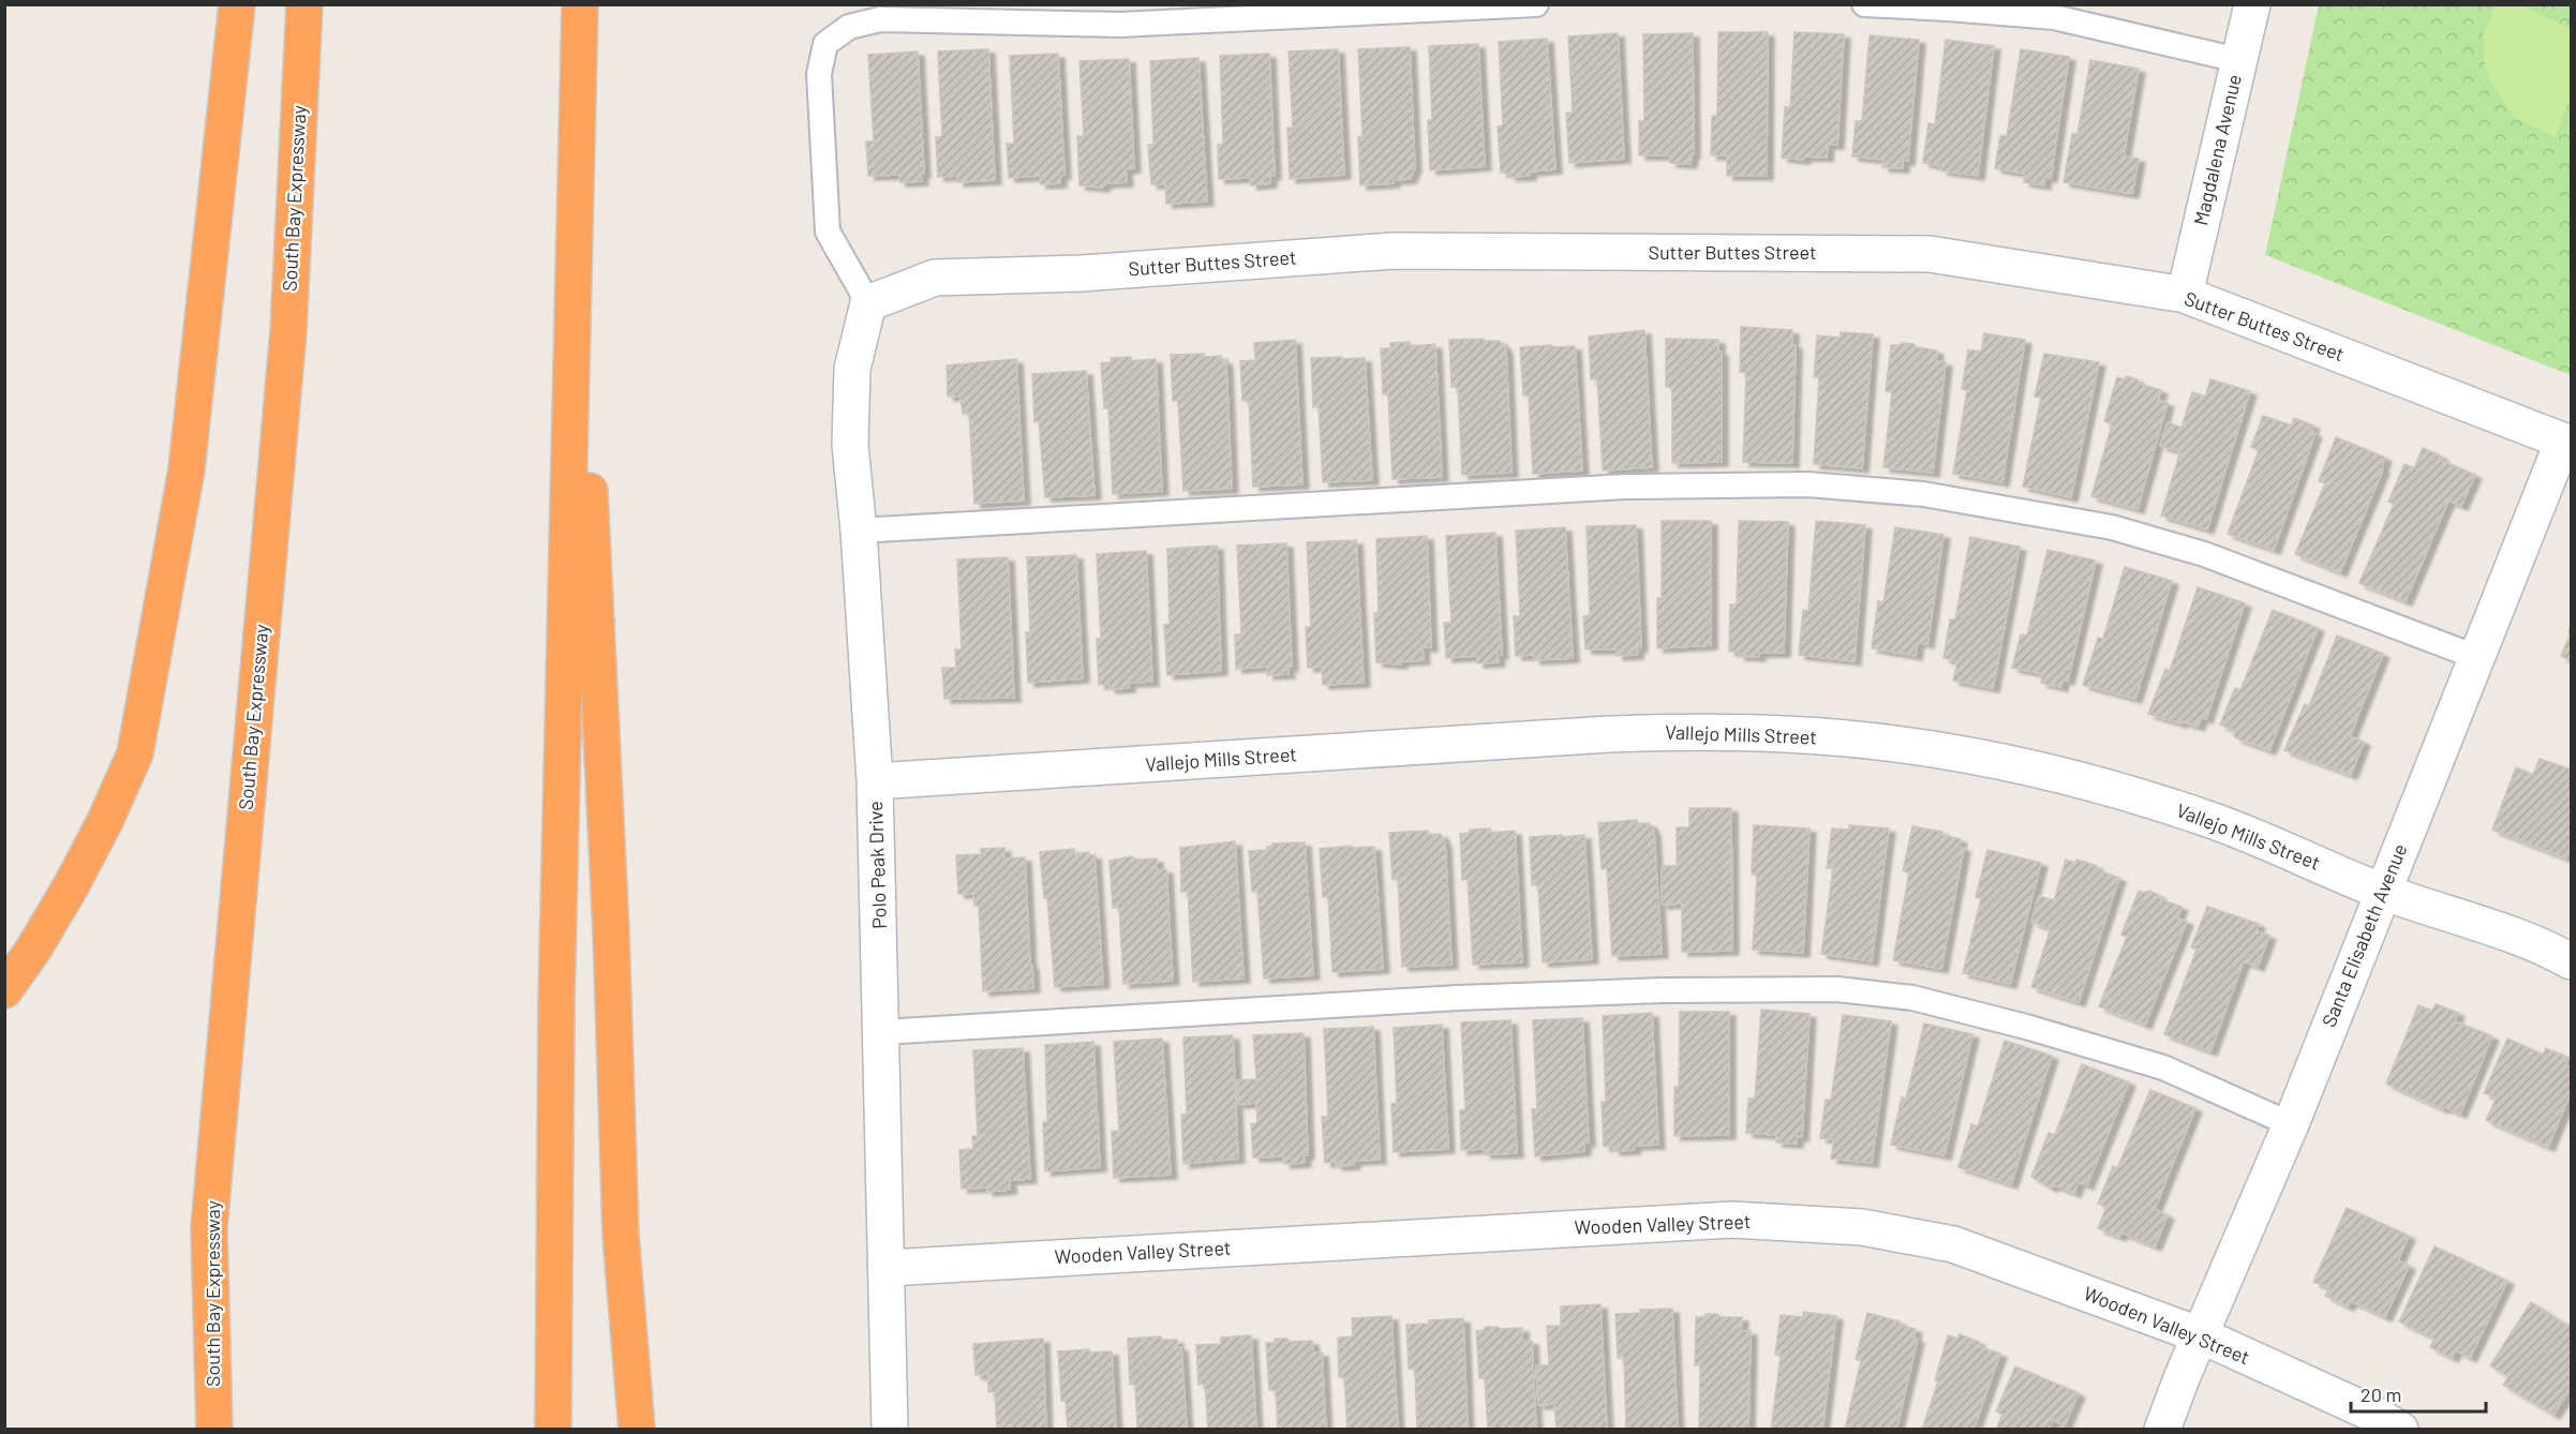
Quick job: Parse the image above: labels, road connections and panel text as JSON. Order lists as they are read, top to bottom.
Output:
{
  "streets": {
    "highway": ["South Bay Expressway"],
    "street": [
      "Magdalena Avenue",
      "Sutter Buttes Street",
      "Vallejo Mills Street",
      "Polo Peak Drive",
      "Santa Elisabeth Avenue",
      "Wooden Valley Street"
    ]
  },
  "crossings": [
    ["Magdalena Avenue", "Sutter Buttes Street"],
    ["Sutter Buttes Street", "Polo Peak Drive"],
    ["Sutter Buttes Street", "Santa Elisabeth Avenue"],
    ["Vallejo Mills Street", "Polo Peak Drive"],
    ["Vallejo Mills Street", "Santa Elisabeth Avenue"],
    ["Polo Peak Drive", "Wooden Valley Street"],
    ["Santa Elisabeth Avenue", "Wooden Valley Street"]
  ],
  "scale_bar": "20 m"
}
